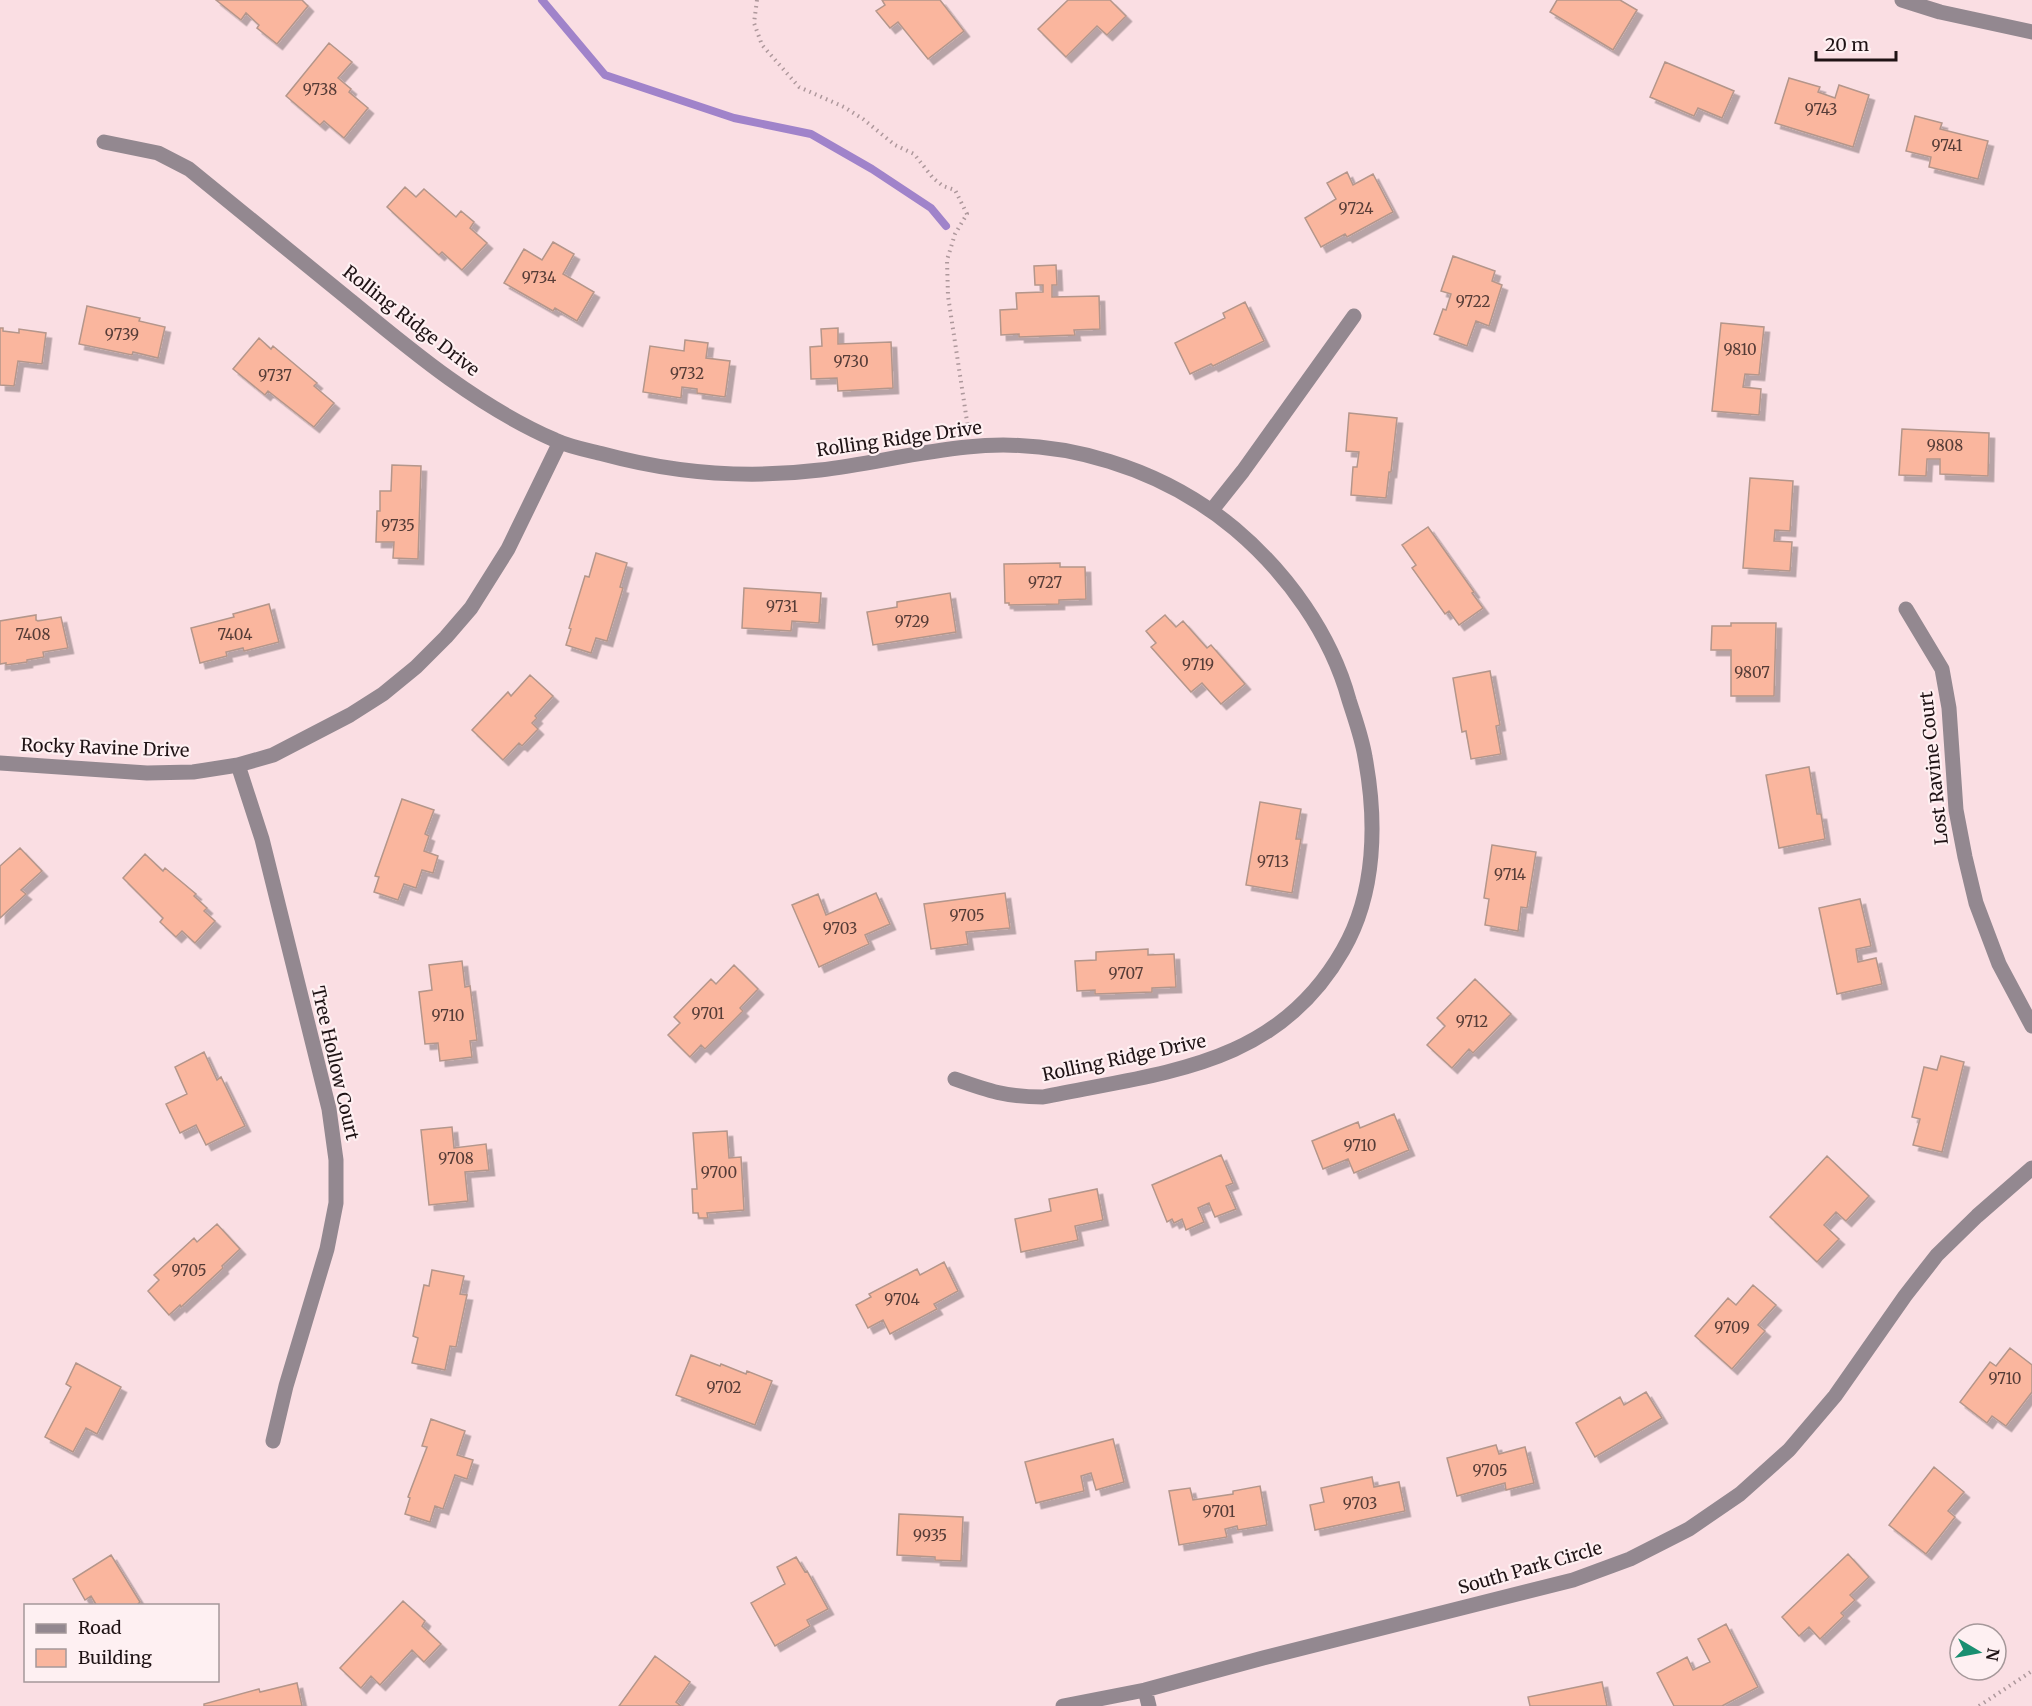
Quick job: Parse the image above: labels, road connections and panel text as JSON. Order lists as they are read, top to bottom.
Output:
{
  "streets": {
    "street": [
      "Rolling Ridge Drive",
      "Rocky Ravine Drive",
      "Lost Ravine Court",
      "Tree Hollow Court",
      "South Park Circle"
    ]
  },
  "crossings": [
    ["Rolling Ridge Drive", "Rocky Ravine Drive"],
    ["Rocky Ravine Drive", "Tree Hollow Court"]
  ],
  "house_numbers": [
    "9738",
    "9743",
    "9741",
    "9724",
    "9734",
    "9722",
    "9739",
    "9810",
    "9730",
    "9732",
    "9737",
    "9808",
    "9735",
    "9727",
    "9731",
    "9729",
    "7408",
    "7404",
    "9719",
    "9807",
    "9713",
    "9714",
    "9705",
    "9703",
    "9707",
    "9701",
    "9710",
    "9712",
    "9710",
    "9708",
    "9700",
    "9705",
    "9704",
    "9709",
    "9710",
    "9702",
    "9705",
    "9703",
    "9701",
    "9935"
  ],
  "legend": ["Road", "Building"],
  "scale_bar": "20 m",
  "north": "right"
}
